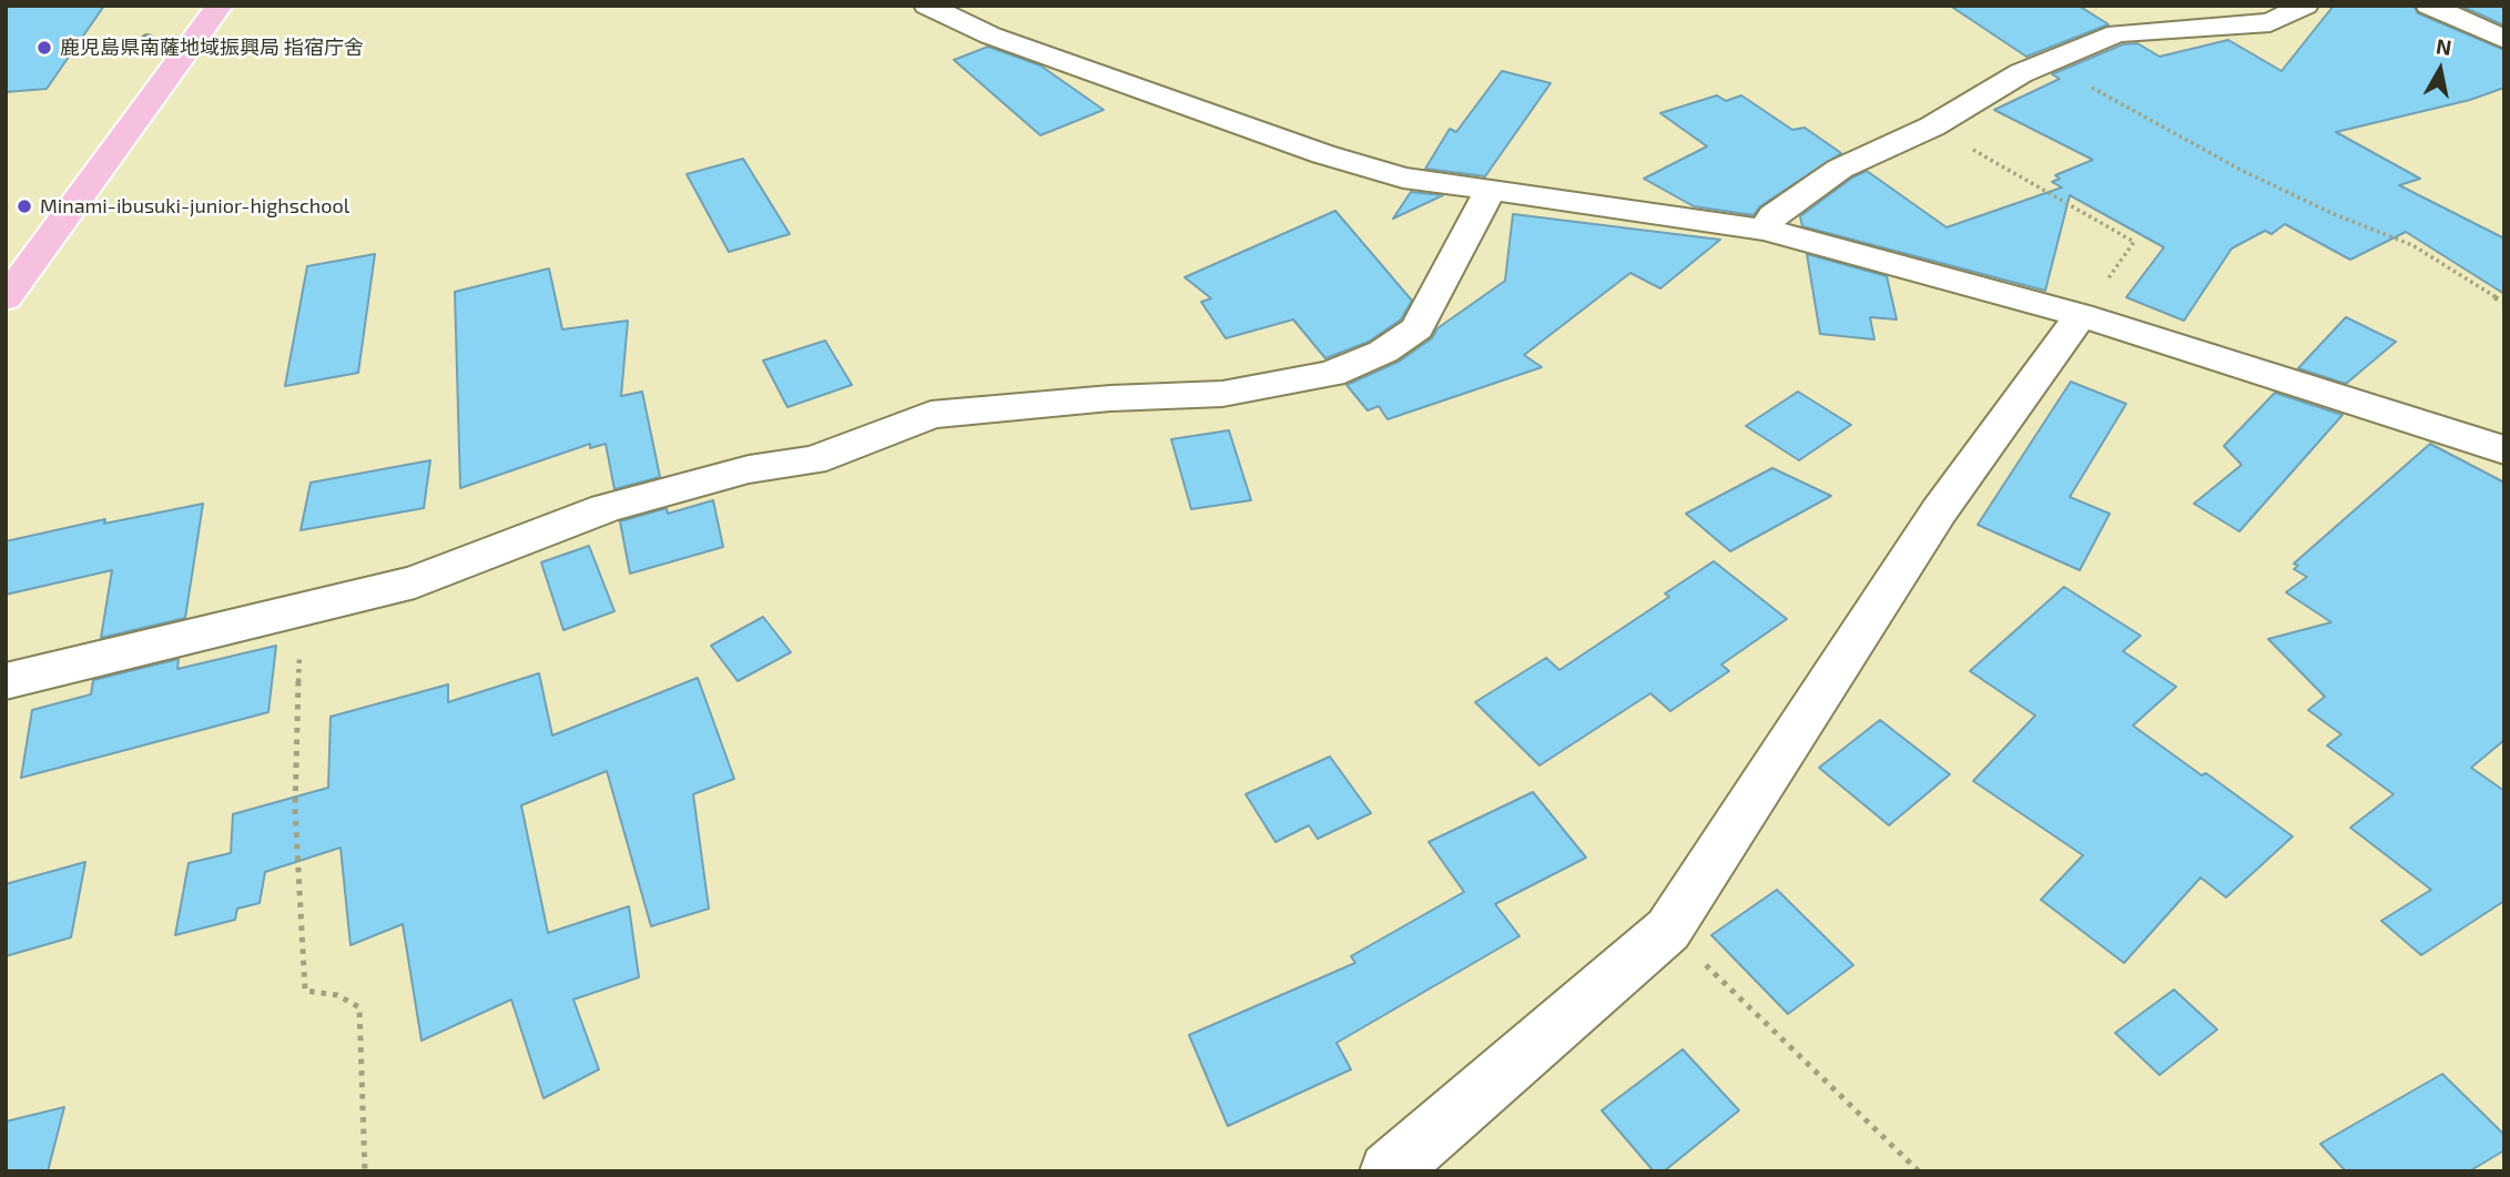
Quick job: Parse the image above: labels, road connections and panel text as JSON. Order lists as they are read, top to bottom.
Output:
{
  "places": ["鹿児島県南薩地域振興局 指宿庁舍", "Minami-ibusuki-junior-highschool"],
  "north": "top"
}
